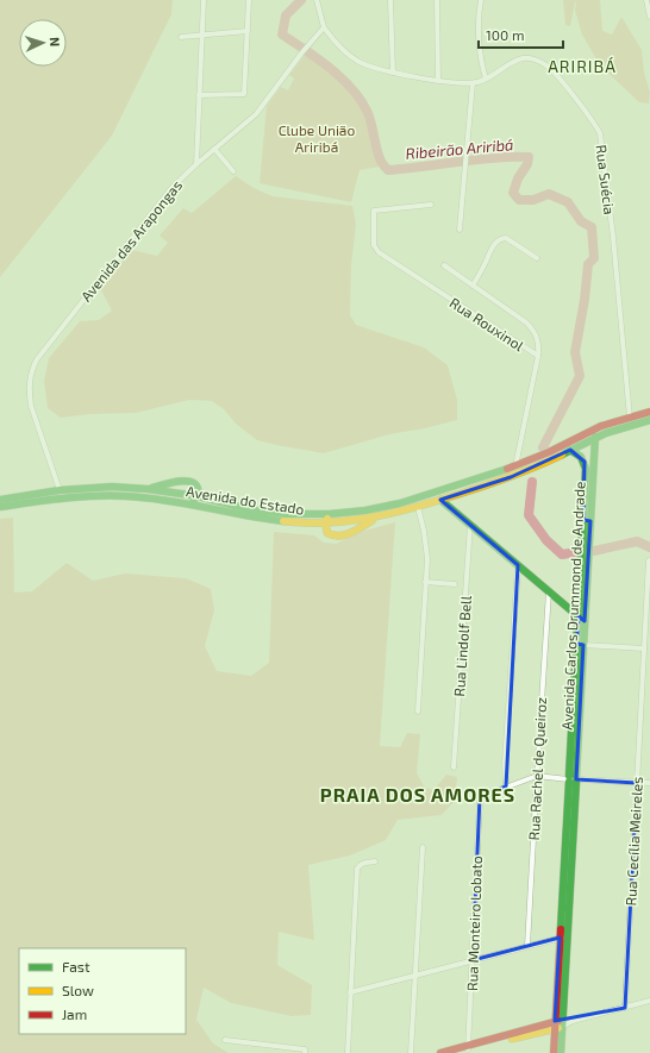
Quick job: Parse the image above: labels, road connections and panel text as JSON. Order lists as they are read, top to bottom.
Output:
{
  "streets": {
    "main road": ["Avenida do Estado", "Avenida Carlos Drummond de Andrade"],
    "street": [
      "Rua Suécia",
      "Avenida das Arapongas",
      "Rua Rouxinol",
      "Rua Lindolf Bell",
      "Rua Rachel de Queiroz",
      "Rua Cecília Meireles",
      "Rua Monteiro Lobato"
    ]
  },
  "crossings": [
    ["Rua Suécia", "Avenida das Arapongas"],
    ["Rua Suécia", "Avenida do Estado"],
    ["Avenida das Arapongas", "Avenida do Estado"],
    ["Rua Rouxinol", "Avenida do Estado"],
    ["Avenida do Estado", "Avenida Carlos Drummond de Andrade"]
  ],
  "districts": ["ARIRIBÁ", "PRAIA DOS AMORES"],
  "water": ["Ribeirão Ariribá"],
  "parks": ["Clube União Ariribá"],
  "legend": ["Fast", "Slow", "Jam"],
  "scale_bar": "100 m",
  "north": "right"
}
